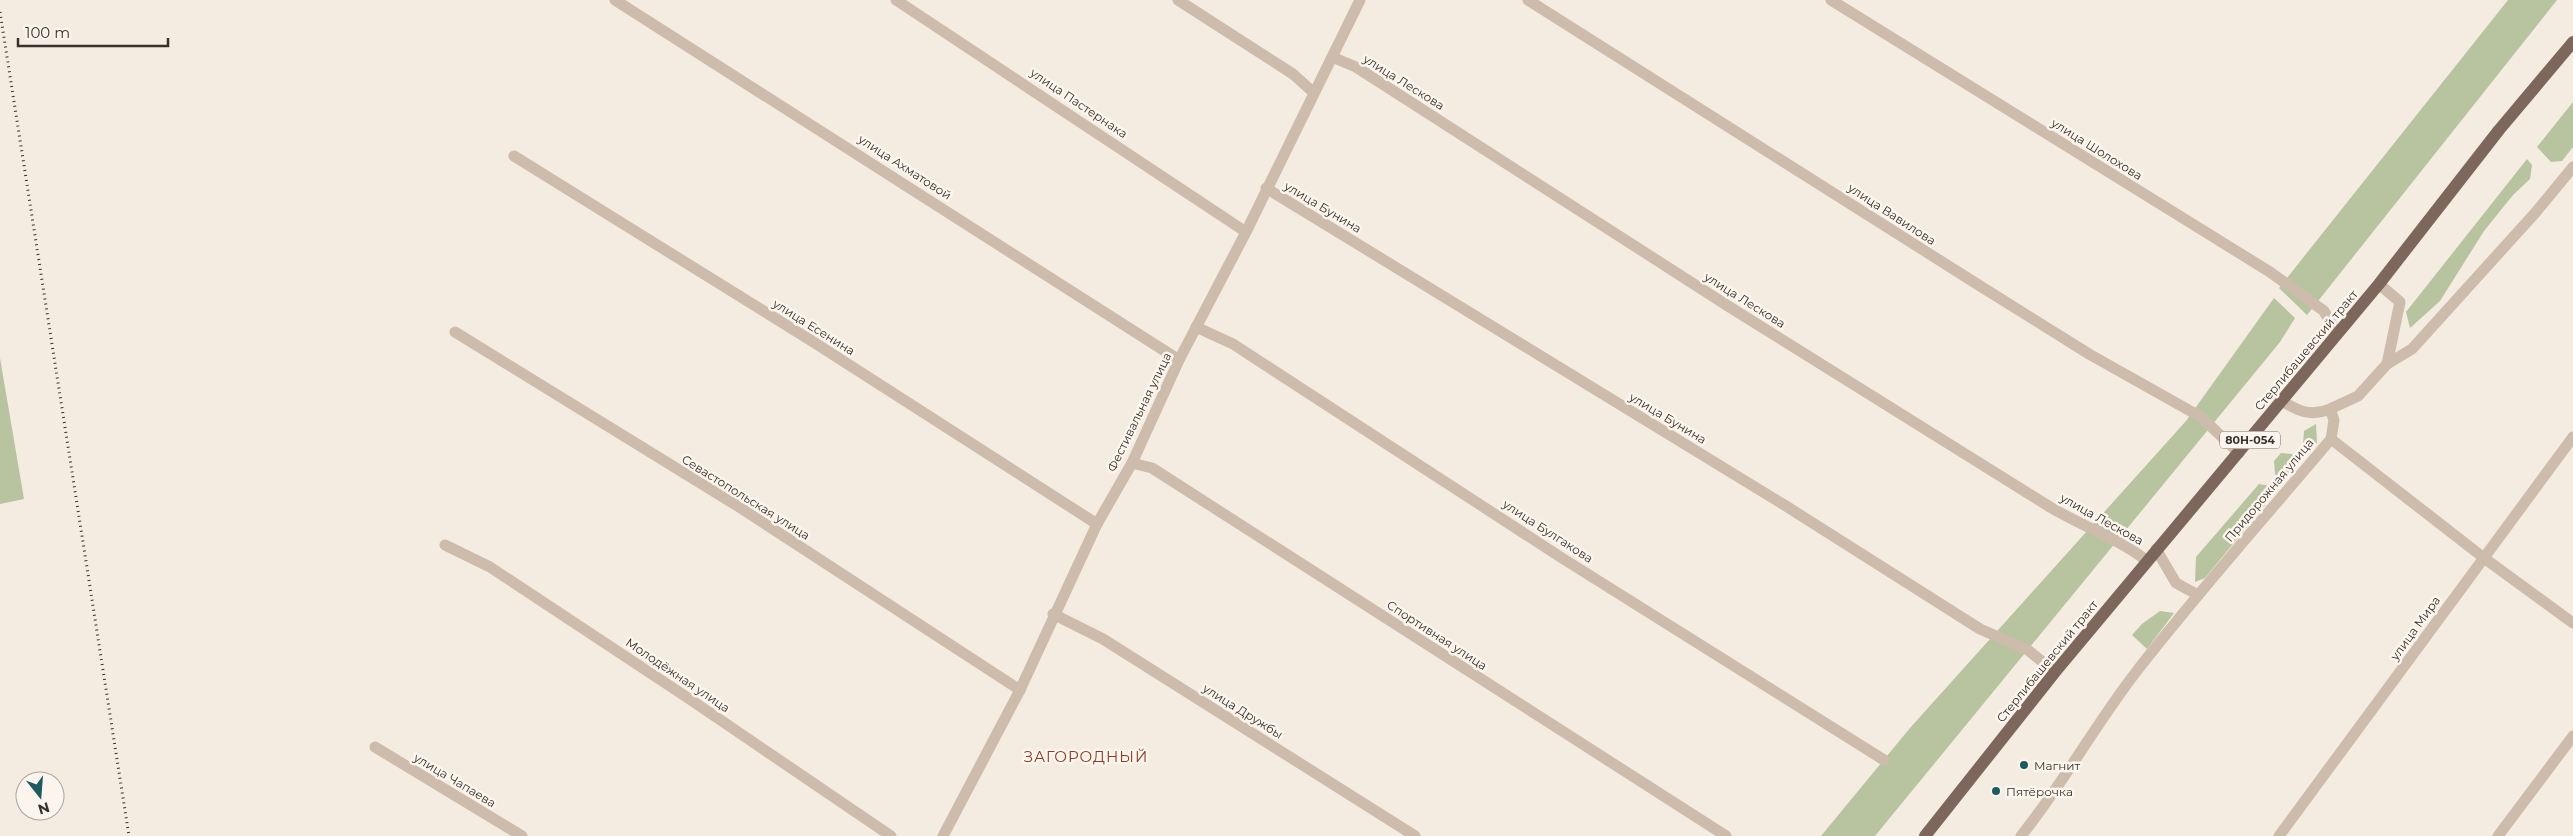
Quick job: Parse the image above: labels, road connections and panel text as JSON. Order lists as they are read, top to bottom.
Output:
{
  "streets": {
    "main road": ["Стерлибашевский тракт", "80Н-054"],
    "street": [
      "улица Лескова",
      "улица Пастернака",
      "улица Шолохова",
      "улица Ахматовой",
      "улица Бунина",
      "улица Вавилова",
      "улица Есенина",
      "Фестивальная улица",
      "Придорожная улица",
      "Севастопольская улица",
      "улица Булгакова",
      "улица Мира",
      "Спортивная улица",
      "Молодёжная улица",
      "улица Дружбы",
      "улица Чапаева"
    ]
  },
  "crossings": [
    ["улица Лескова", "Стерлибашевский тракт"],
    ["улица Лескова", "Фестивальная улица"],
    ["улица Пастернака", "Фестивальная улица"],
    ["улица Шолохова", "Стерлибашевский тракт"],
    ["улица Ахматовой", "Фестивальная улица"],
    ["улица Бунина", "Стерлибашевский тракт"],
    ["улица Бунина", "Фестивальная улица"],
    ["улица Вавилова", "Стерлибашевский тракт"],
    ["улица Есенина", "Фестивальная улица"],
    ["Фестивальная улица", "Севастопольская улица"],
    ["Фестивальная улица", "улица Булгакова"],
    ["Фестивальная улица", "Спортивная улица"],
    ["Фестивальная улица", "улица Дружбы"]
  ],
  "districts": ["ЗАГОРОДНЫЙ"],
  "places": ["Магнит", "Пятёрочка"],
  "scale_bar": "100 m",
  "north": "bottom"
}
